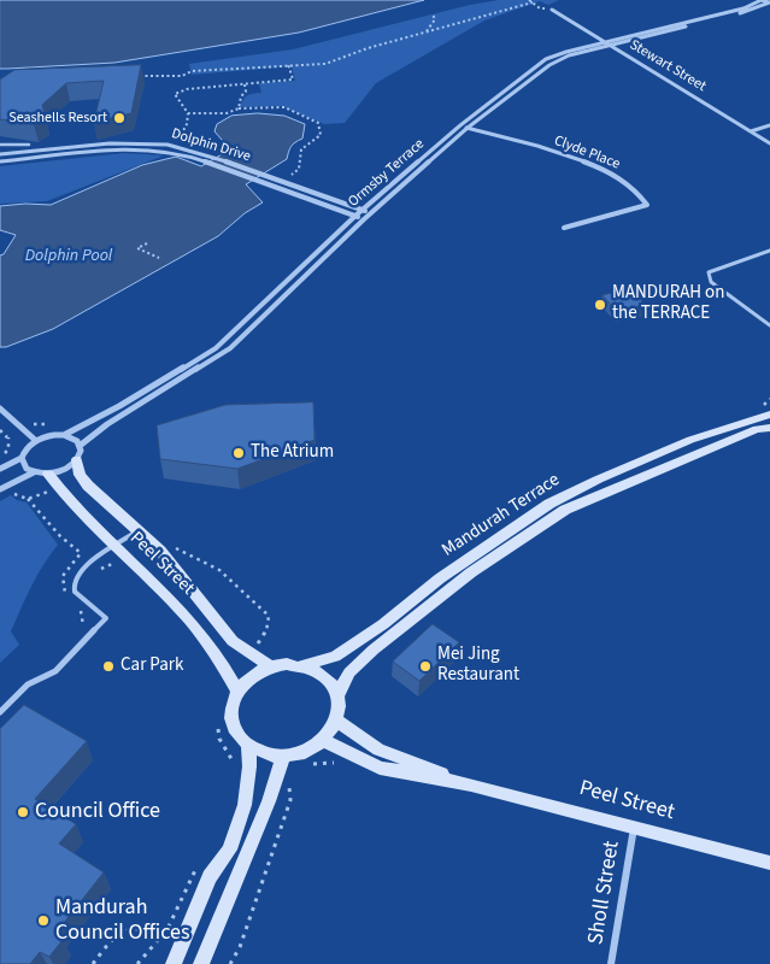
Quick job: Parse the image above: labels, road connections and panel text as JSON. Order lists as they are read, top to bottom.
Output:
{
  "streets": {
    "main road": ["Mandurah Terrace", "Peel Street"],
    "street": [
      "Stewart Street",
      "Dolphin Drive",
      "Clyde Place",
      "Ormsby Terrace",
      "Sholl Street"
    ]
  },
  "crossings": [
    ["Stewart Street", "Ormsby Terrace"],
    ["Dolphin Drive", "Ormsby Terrace"],
    ["Clyde Place", "Ormsby Terrace"],
    ["Ormsby Terrace", "Peel Street"],
    ["Mandurah Terrace", "Peel Street"],
    ["Peel Street", "Sholl Street"]
  ],
  "water": ["Dolphin Pool"],
  "places": [
    "Seashells Resort",
    "MANDURAH on the TERRACE",
    "The Atrium",
    "Car Park",
    "Mei Jing Restaurant",
    "Council Office",
    "Mandurah Council Offices"
  ]
}
